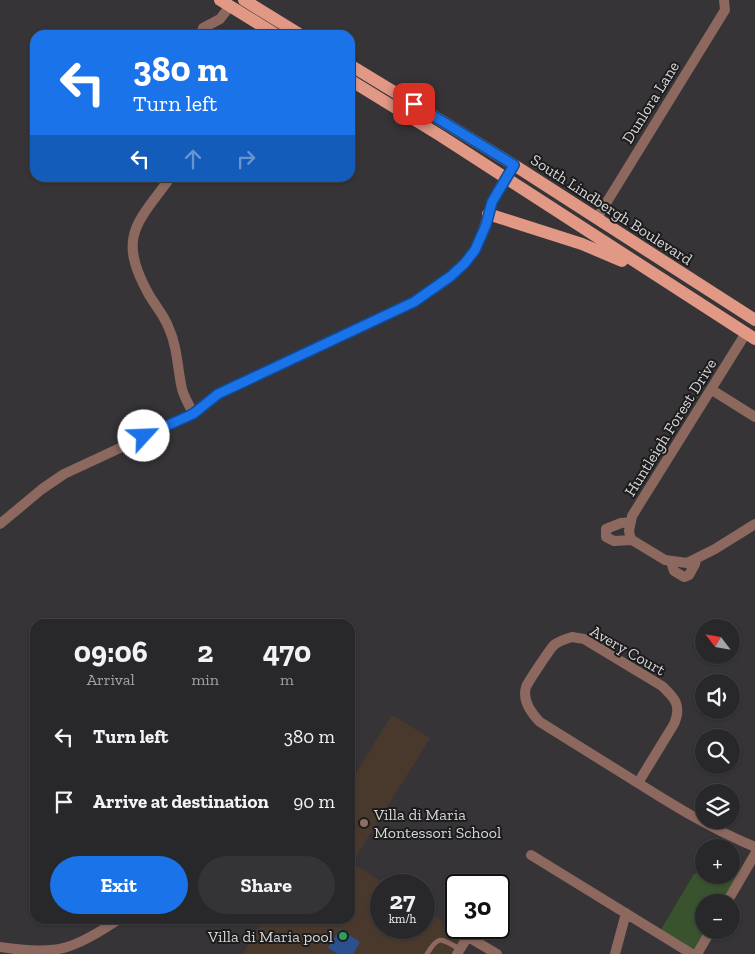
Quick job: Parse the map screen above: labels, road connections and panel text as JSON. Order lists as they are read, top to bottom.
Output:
{
  "streets": {
    "main road": ["South Lindbergh Boulevard"],
    "street": ["Dunlora Lane", "Huntleigh Forest Drive", "Avery Court"]
  },
  "crossings": [
    ["Dunlora Lane", "South Lindbergh Boulevard"],
    ["South Lindbergh Boulevard", "Huntleigh Forest Drive"]
  ],
  "places": ["Villa di Maria Montessori School", "Villa di Maria pool"],
  "north": "top left",
  "page": {
    "turn": ["380 m", "Turn left"],
    "map_buttons": ["+", "−"],
    "eta": [
      "09:06",
      "Arrival",
      "2",
      "min",
      "470",
      "m"
    ],
    "list": [
      {
        "name": "Turn left",
        "value": "380 m"
      },
      {
        "name": "Arrive at destination",
        "value": "90 m"
      }
    ],
    "buttons": ["Exit", "Share"],
    "speed": "27 km/h",
    "limit": "30"
  }
}
